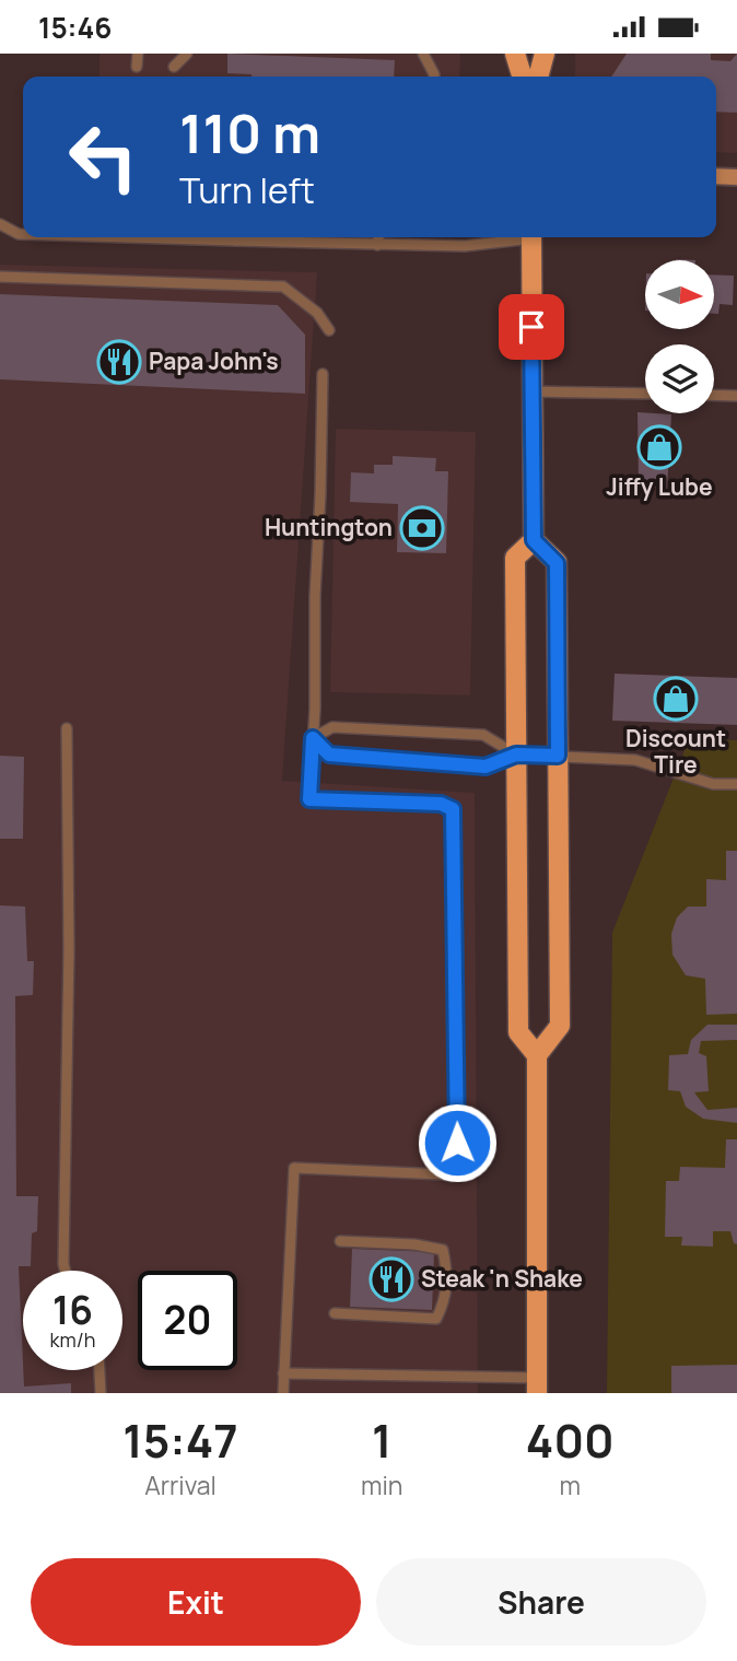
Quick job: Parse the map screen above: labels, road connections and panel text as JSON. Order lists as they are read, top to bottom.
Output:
{
  "places": {
    "restaurant": ["Papa John's", "Steak 'n Shake"],
    "shop": ["Jiffy Lube", "Discount Tire"],
    "bank": ["Huntington"]
  },
  "north": "right",
  "page": {
    "status": "15:46",
    "turn": ["110 m", "Turn left"],
    "speed": "16 km/h",
    "limit": "20",
    "eta": [
      "15:47",
      "Arrival",
      "1",
      "min",
      "400",
      "m"
    ],
    "buttons": ["Exit", "Share"]
  }
}
